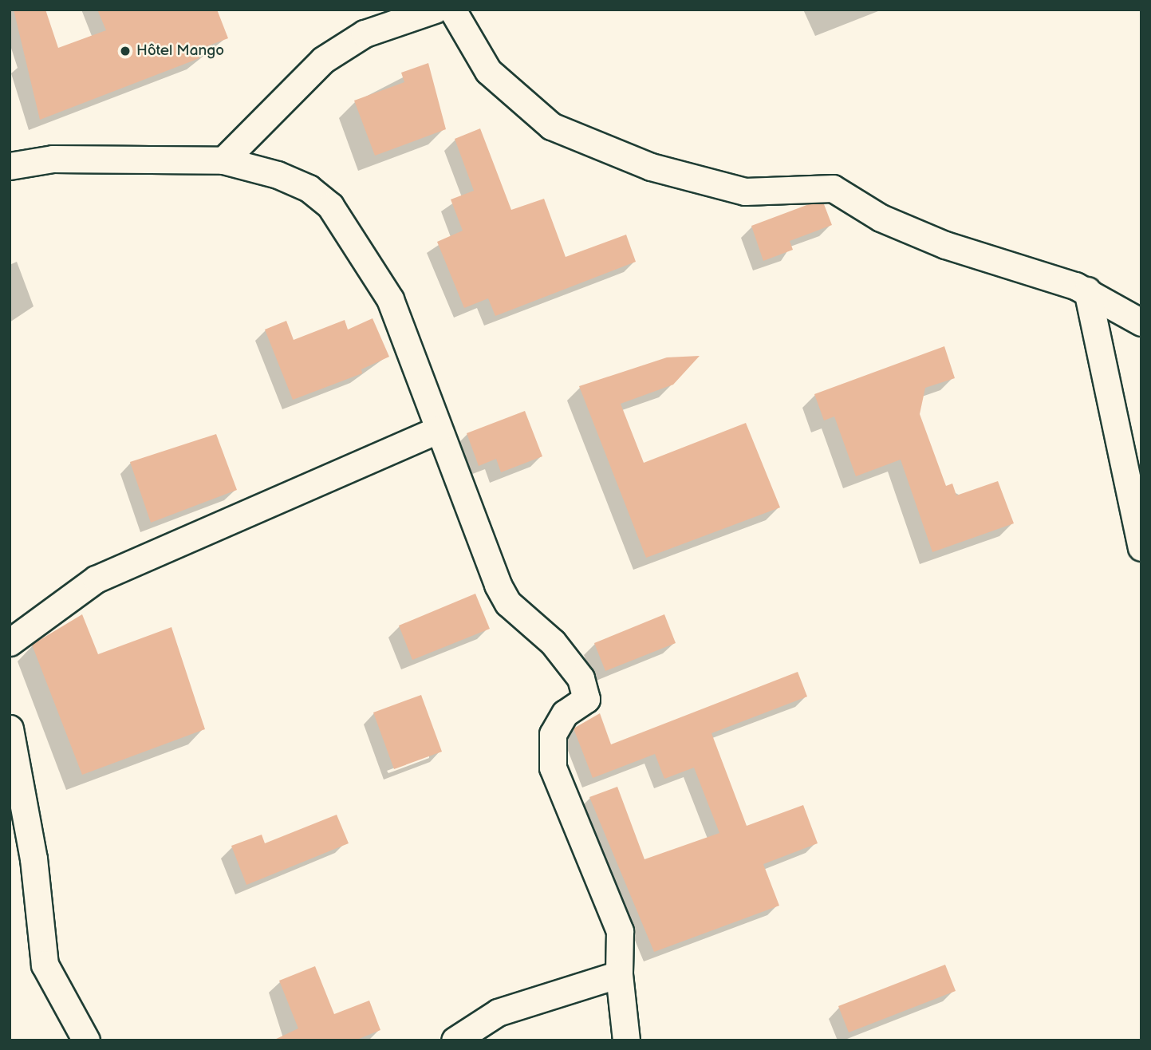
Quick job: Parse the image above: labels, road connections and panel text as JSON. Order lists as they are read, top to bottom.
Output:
{
  "places": ["Hôtel Mango"]
}
